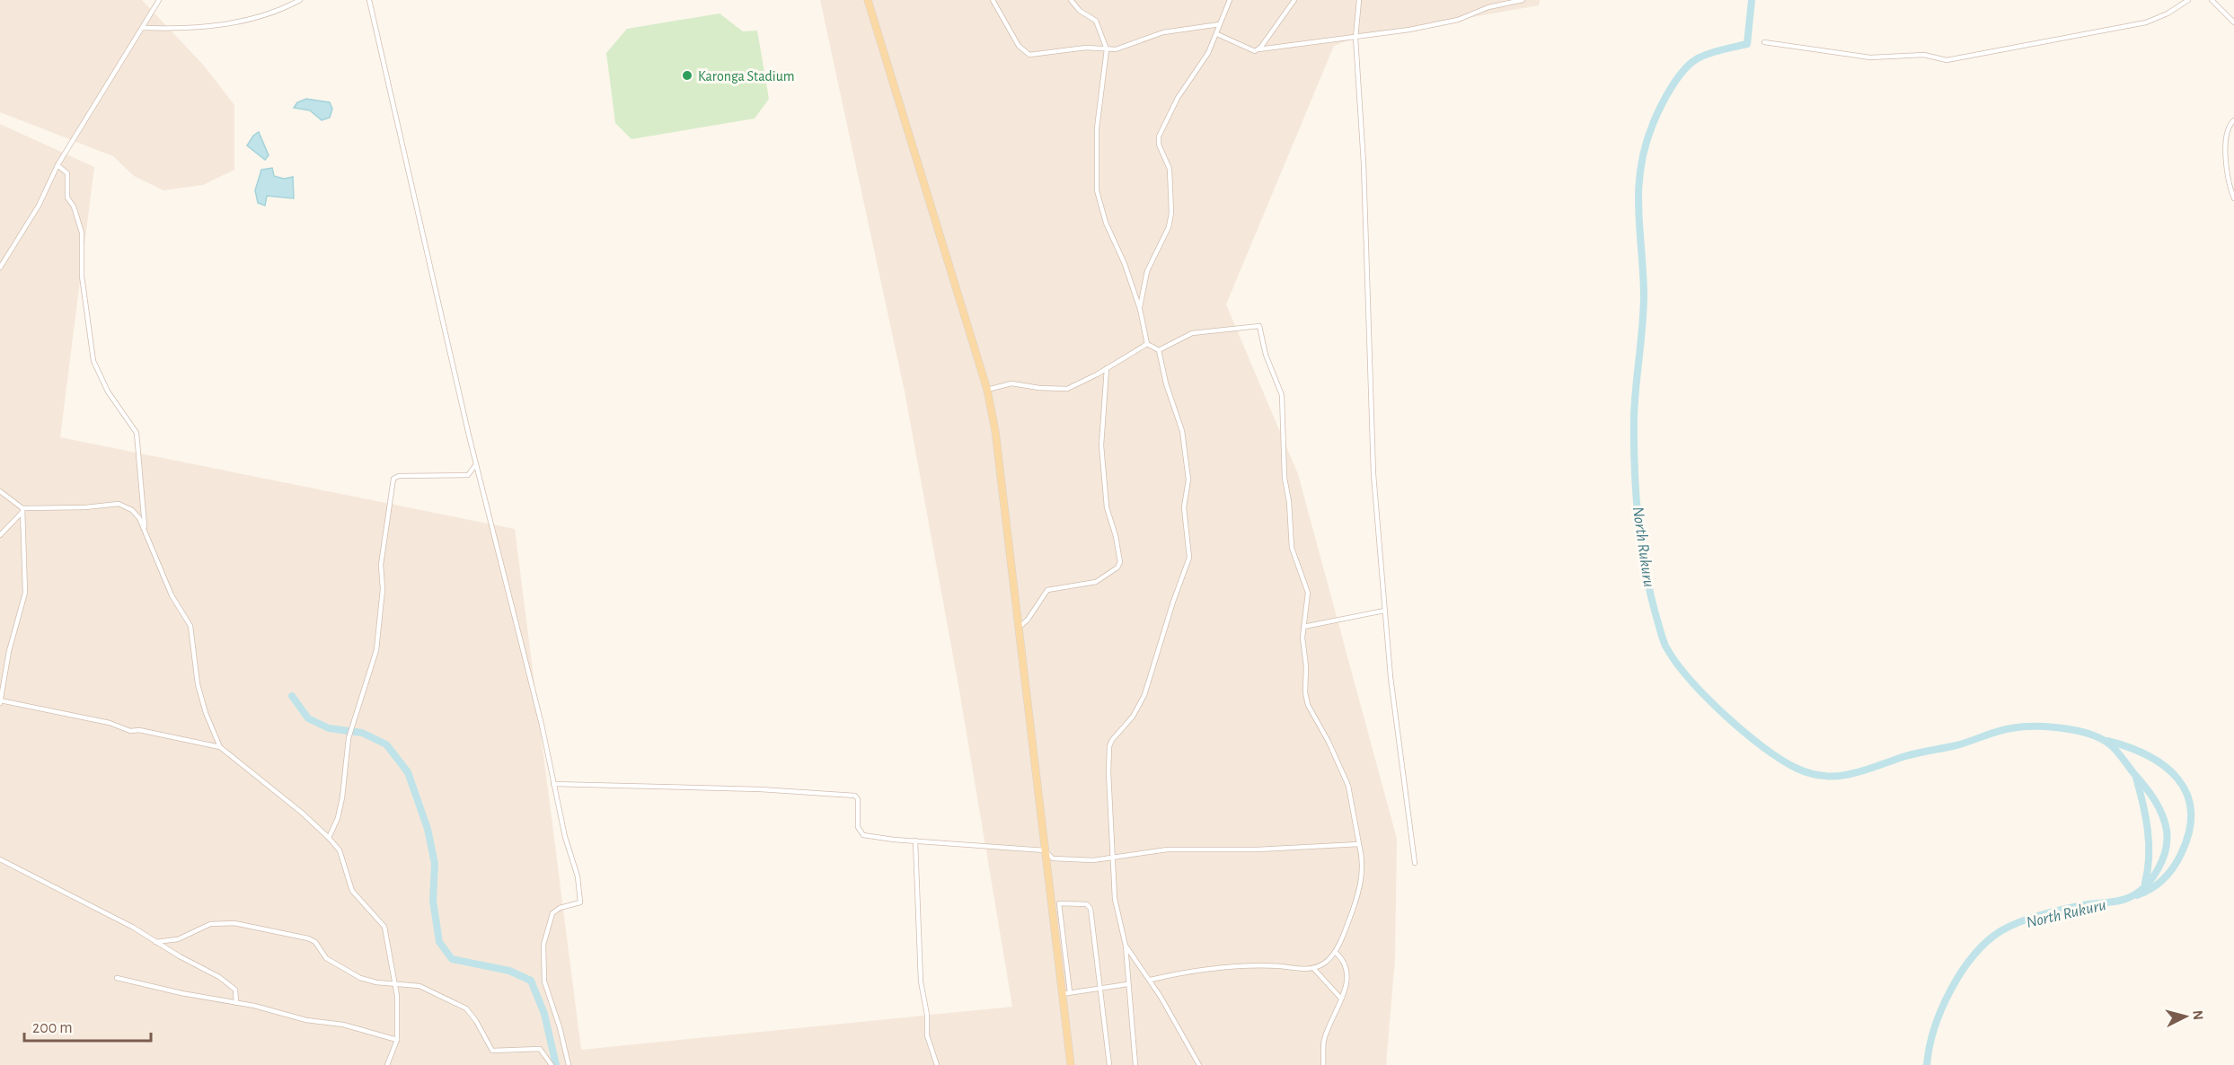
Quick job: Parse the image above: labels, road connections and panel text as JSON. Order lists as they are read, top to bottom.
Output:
{
  "water": ["North Rukuru"],
  "places": ["Karonga Stadium"],
  "scale_bar": "200 m",
  "north": "right"
}
